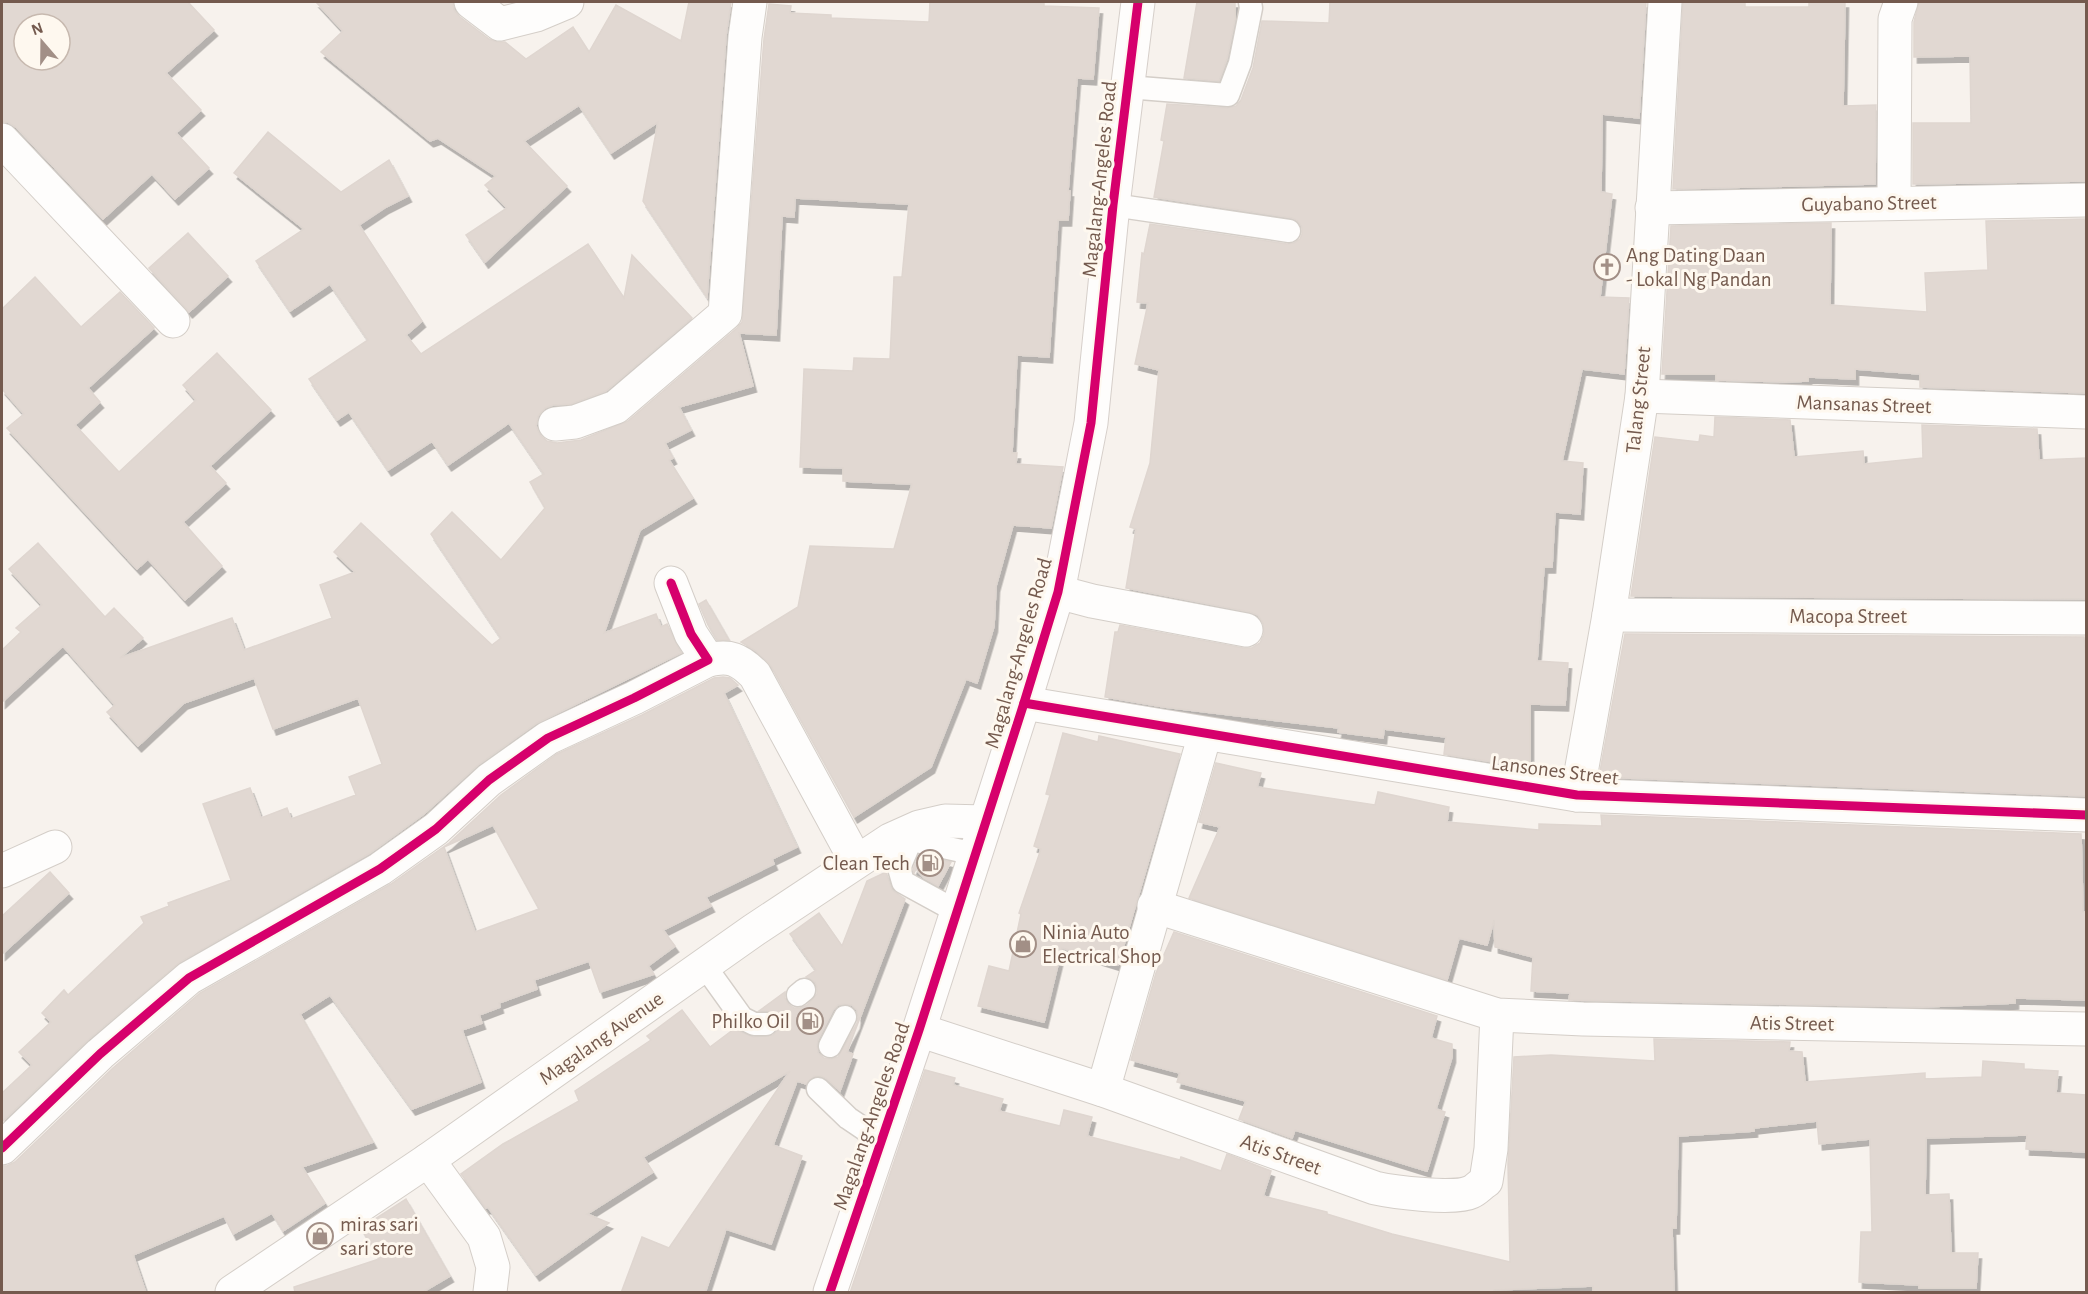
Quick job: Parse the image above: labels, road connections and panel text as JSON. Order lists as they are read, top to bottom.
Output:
{
  "streets": {
    "street": [
      "Magalang-Angeles Road",
      "Guyabano Street",
      "Talang Street",
      "Mansanas Street",
      "Macopa Street",
      "Lansones Street",
      "Atis Street",
      "Magalang Avenue"
    ]
  },
  "crossings": [
    ["Magalang-Angeles Road", "Lansones Street"],
    ["Magalang-Angeles Road", "Atis Street"],
    ["Magalang-Angeles Road", "Magalang Avenue"],
    ["Guyabano Street", "Talang Street"],
    ["Talang Street", "Mansanas Street"],
    ["Talang Street", "Macopa Street"],
    ["Talang Street", "Lansones Street"]
  ],
  "places": {
    "church": ["Ang Dating Daan - Lokal Ng Pandan"],
    "fuel station": ["Clean Tech", "Philko Oil"],
    "shop": ["Ninia Auto Electrical Shop", "miras sari sari store"]
  },
  "north": "top"
}
